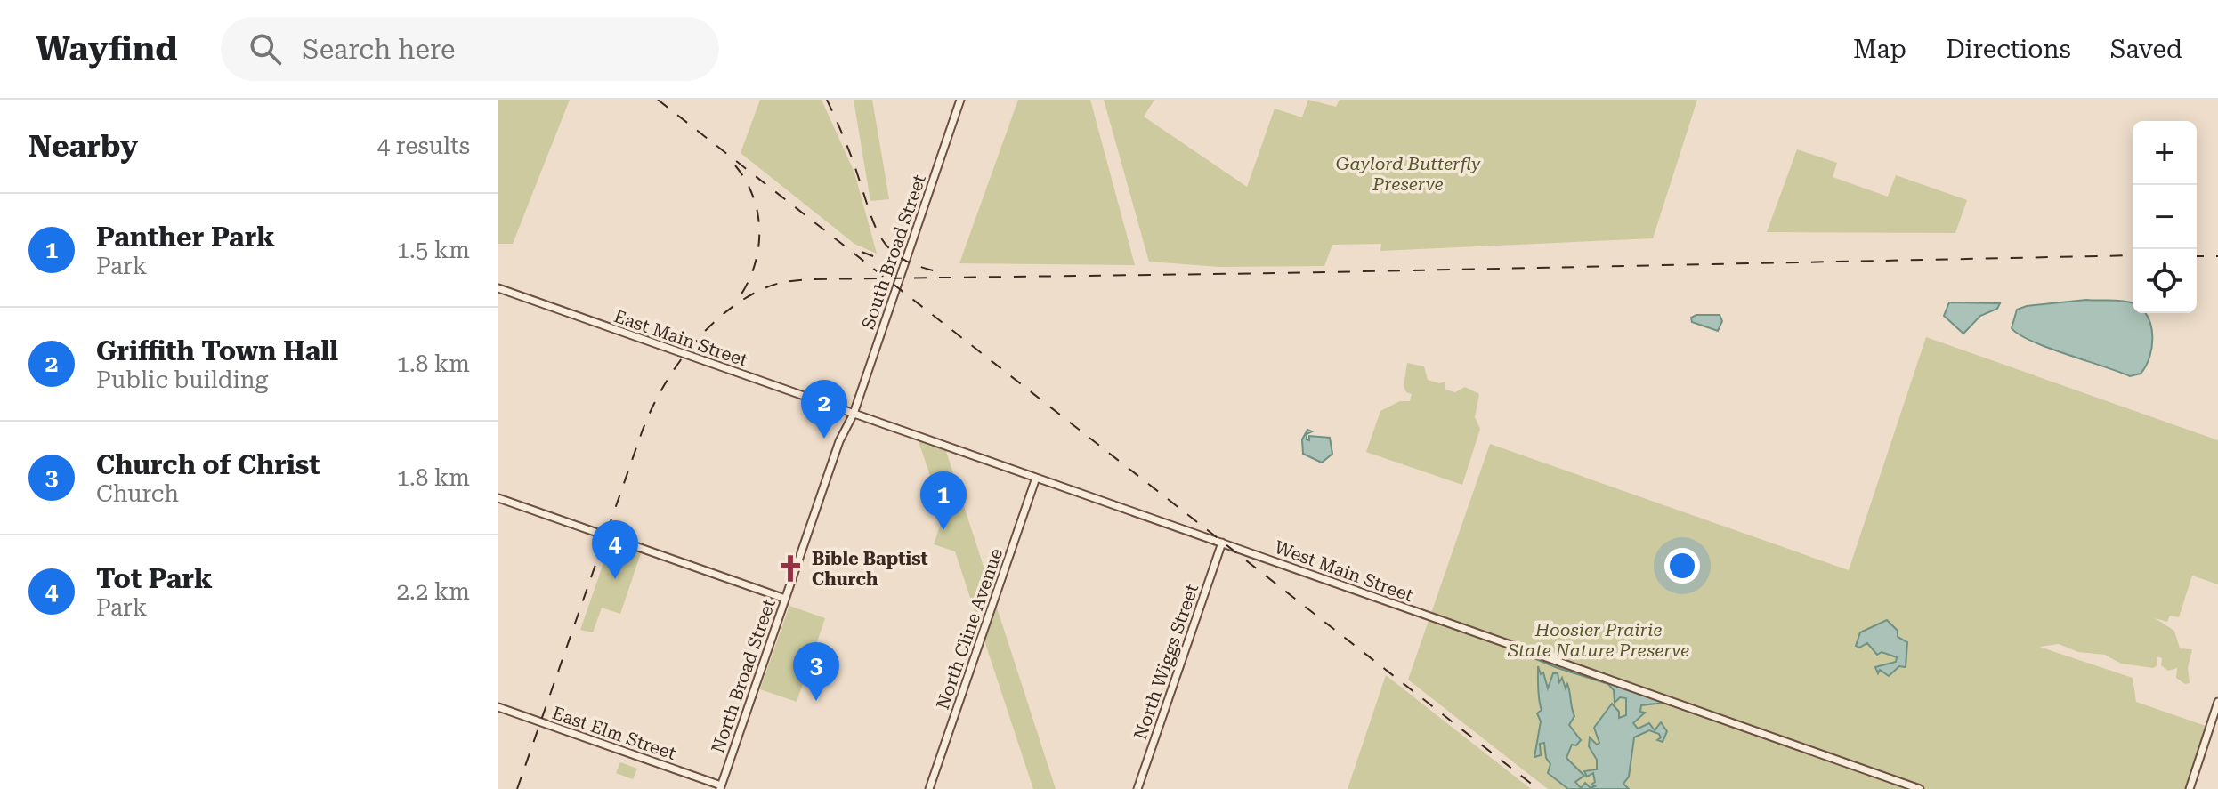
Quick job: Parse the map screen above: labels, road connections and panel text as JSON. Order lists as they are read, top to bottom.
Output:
{
  "streets": {
    "street": [
      "South Broad Street",
      "East Main Street",
      "West Main Street",
      "North Cline Avenue",
      "North Wiggs Street",
      "North Broad Street",
      "East Elm Street"
    ]
  },
  "crossings": [
    ["South Broad Street", "East Main Street"],
    ["South Broad Street", "West Main Street"],
    ["South Broad Street", "North Broad Street"],
    ["East Main Street", "West Main Street"],
    ["East Main Street", "North Broad Street"],
    ["West Main Street", "North Cline Avenue"],
    ["West Main Street", "North Wiggs Street"],
    ["West Main Street", "North Broad Street"],
    ["North Broad Street", "East Elm Street"]
  ],
  "parks": ["Gaylord Butterfly Preserve", "Hoosier Prairie State Nature Preserve"],
  "places": {
    "church": ["Bible Baptist Church"]
  },
  "page": {
    "header": "Wayfind",
    "search": "Search here",
    "nav": ["Map", "Directions", "Saved"],
    "heading": ["Nearby", "4 results"],
    "map_buttons": ["+", "−"],
    "list": [
      {
        "mark": "1",
        "name": "Panther Park",
        "note": "Park",
        "value": "1.5 km"
      },
      {
        "mark": "2",
        "name": "Griffith Town Hall",
        "note": "Public building",
        "value": "1.8 km"
      },
      {
        "mark": "3",
        "name": "Church of Christ",
        "note": "Church",
        "value": "1.8 km"
      },
      {
        "mark": "4",
        "name": "Tot Park",
        "note": "Park",
        "value": "2.2 km"
      }
    ],
    "pins": [
      "2",
      "1",
      "4",
      "3"
    ]
  }
}
